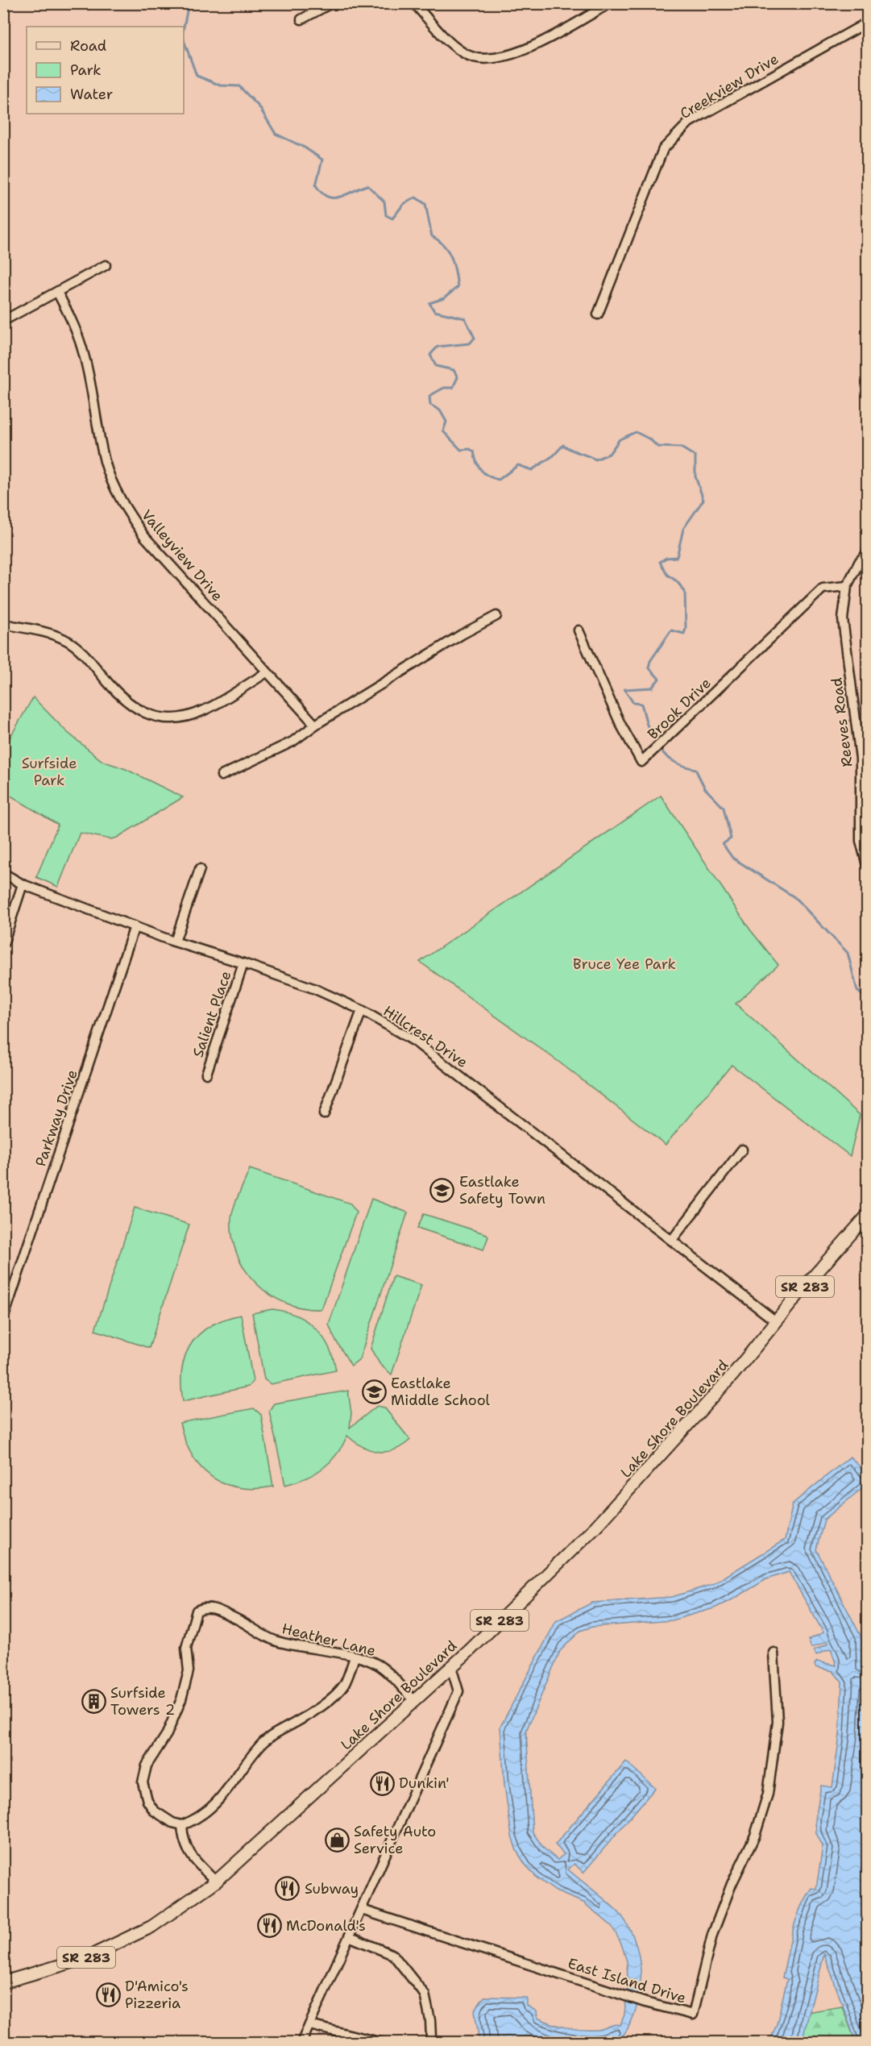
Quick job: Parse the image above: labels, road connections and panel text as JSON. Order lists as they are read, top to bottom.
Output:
{
  "streets": {
    "main road": ["SR 283", "Lake Shore Boulevard"],
    "street": [
      "Creekview Drive",
      "Valleyview Drive",
      "Brook Drive",
      "Reeves Road",
      "Salient Place",
      "Hillcrest Drive",
      "Parkway Drive",
      "Heather Lane",
      "East Island Drive"
    ]
  },
  "crossings": [
    ["Brook Drive", "Reeves Road"],
    ["Salient Place", "Hillcrest Drive"],
    ["Hillcrest Drive", "Parkway Drive"],
    ["Hillcrest Drive", "Lake Shore Boulevard"],
    ["Lake Shore Boulevard", "Heather Lane"]
  ],
  "parks": ["Surfside Park", "Bruce Yee Park"],
  "places": {
    "school or university": ["Eastlake Safety Town", "Eastlake Middle School"],
    "building": ["Surfside Towers 2"],
    "restaurant": [
      "Dunkin'",
      "Subway",
      "McDonald's",
      "D'Amico's Pizzeria"
    ],
    "shop": ["Safety Auto Service"]
  },
  "legend": ["Road", "Park", "Water"]
}
